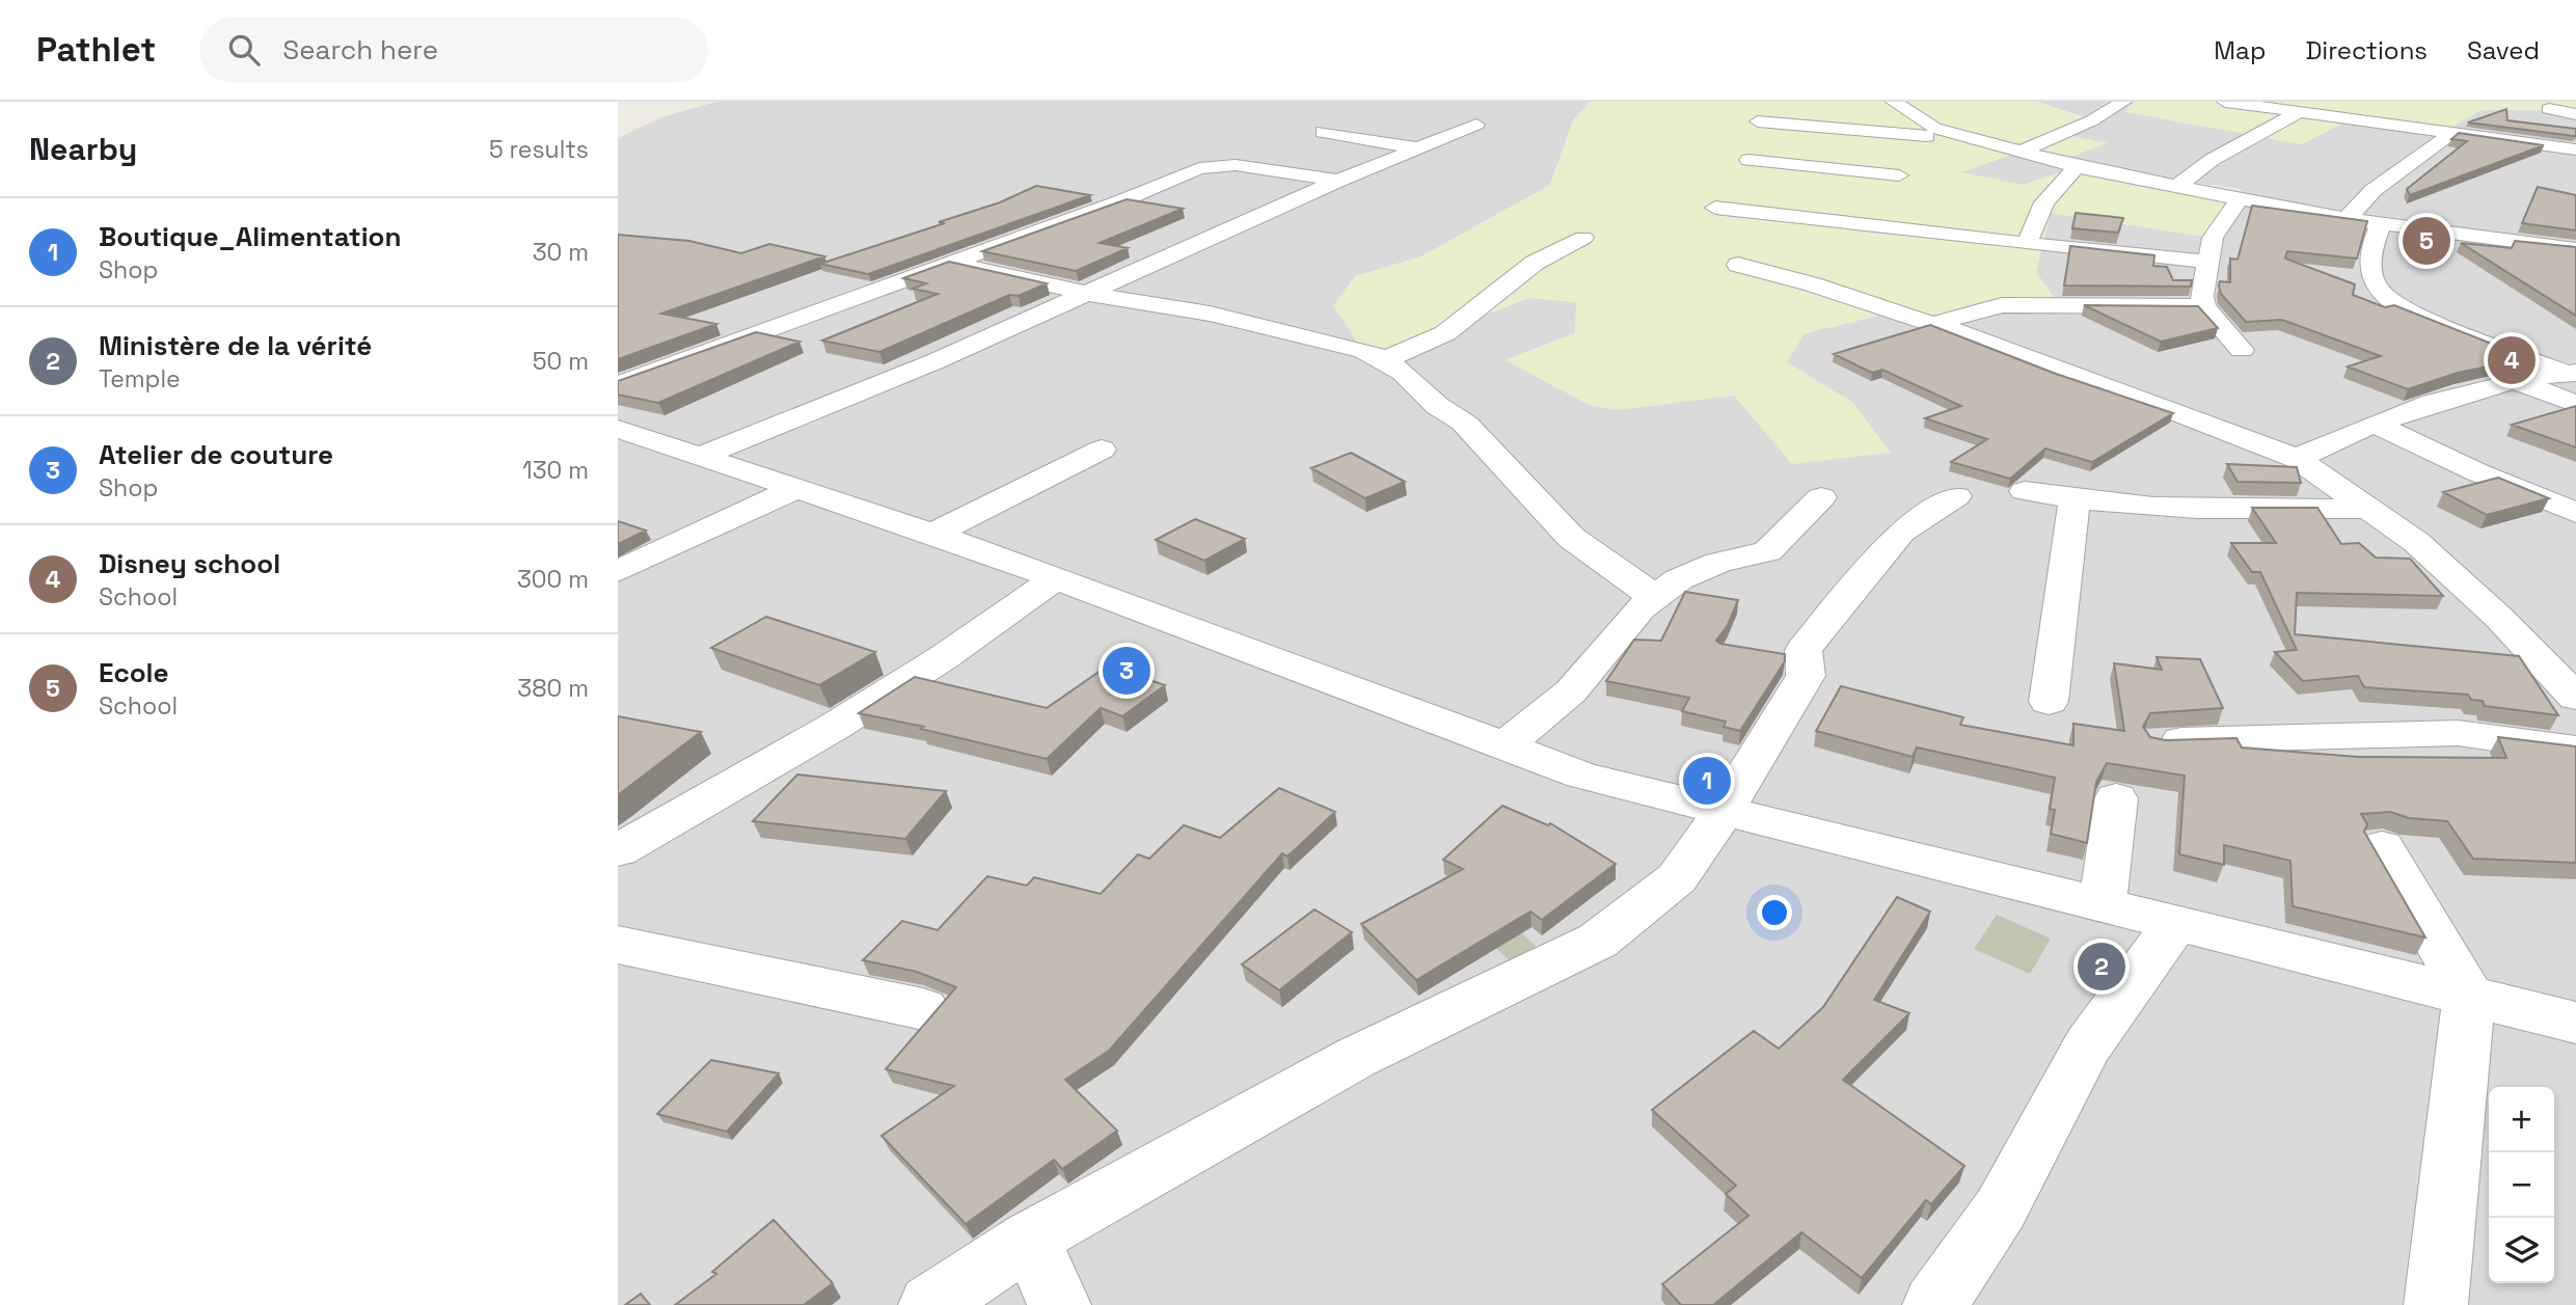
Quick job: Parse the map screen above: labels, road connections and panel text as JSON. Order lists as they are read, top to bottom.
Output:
{
  "page": {
    "header": "Pathlet",
    "search": "Search here",
    "nav": ["Map", "Directions", "Saved"],
    "heading": ["Nearby", "5 results"],
    "list": [
      {
        "mark": "1",
        "name": "Boutique_Alimentation",
        "note": "Shop",
        "value": "30 m"
      },
      {
        "mark": "2",
        "name": "Ministère de la vérité",
        "note": "Temple",
        "value": "50 m"
      },
      {
        "mark": "3",
        "name": "Atelier de couture",
        "note": "Shop",
        "value": "130 m"
      },
      {
        "mark": "4",
        "name": "Disney school",
        "note": "School",
        "value": "300 m"
      },
      {
        "mark": "5",
        "name": "Ecole",
        "note": "School",
        "value": "380 m"
      }
    ],
    "pins": [
      "5",
      "4",
      "3",
      "1",
      "2"
    ],
    "map_buttons": ["+", "−"]
  }
}
